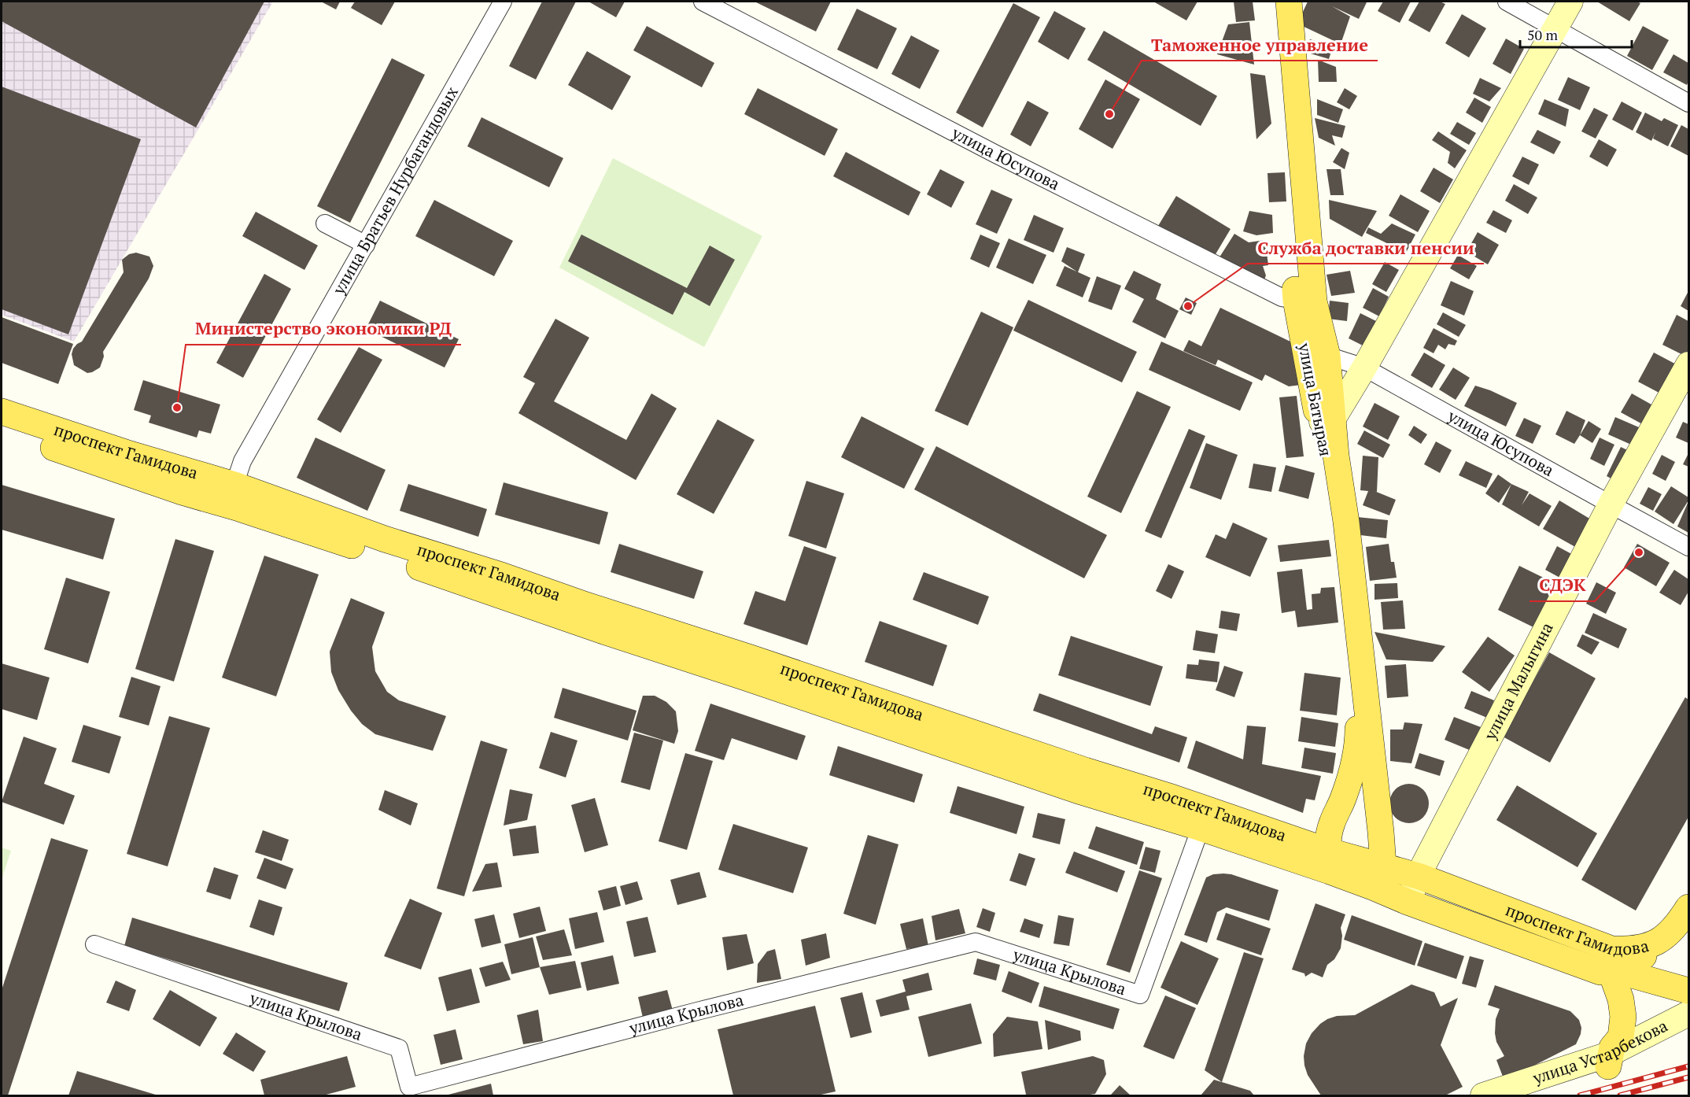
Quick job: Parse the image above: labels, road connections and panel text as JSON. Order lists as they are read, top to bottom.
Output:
{
  "streets": {
    "main road": [
      "улица Батырая",
      "проспект Гамидова",
      "улица Малыгина",
      "улица Устарбекова"
    ],
    "street": ["улица Юсупова", "улица Братьев Нурбагандовых", "улица Крылова"]
  },
  "crossings": [
    ["улица Юсупова", "улица Батырая"],
    ["улица Юсупова", "улица Малыгина"],
    ["улица Братьев Нурбагандовых", "проспект Гамидова"],
    ["улица Батырая", "проспект Гамидова"],
    ["проспект Гамидова", "улица Малыгина"],
    ["проспект Гамидова", "улица Крылова"]
  ],
  "places": [
    "Таможенное управление",
    "Служба доставки пенсии",
    "Министерство экономики РД",
    "СДЭК"
  ],
  "scale_bar": "50 m"
}
